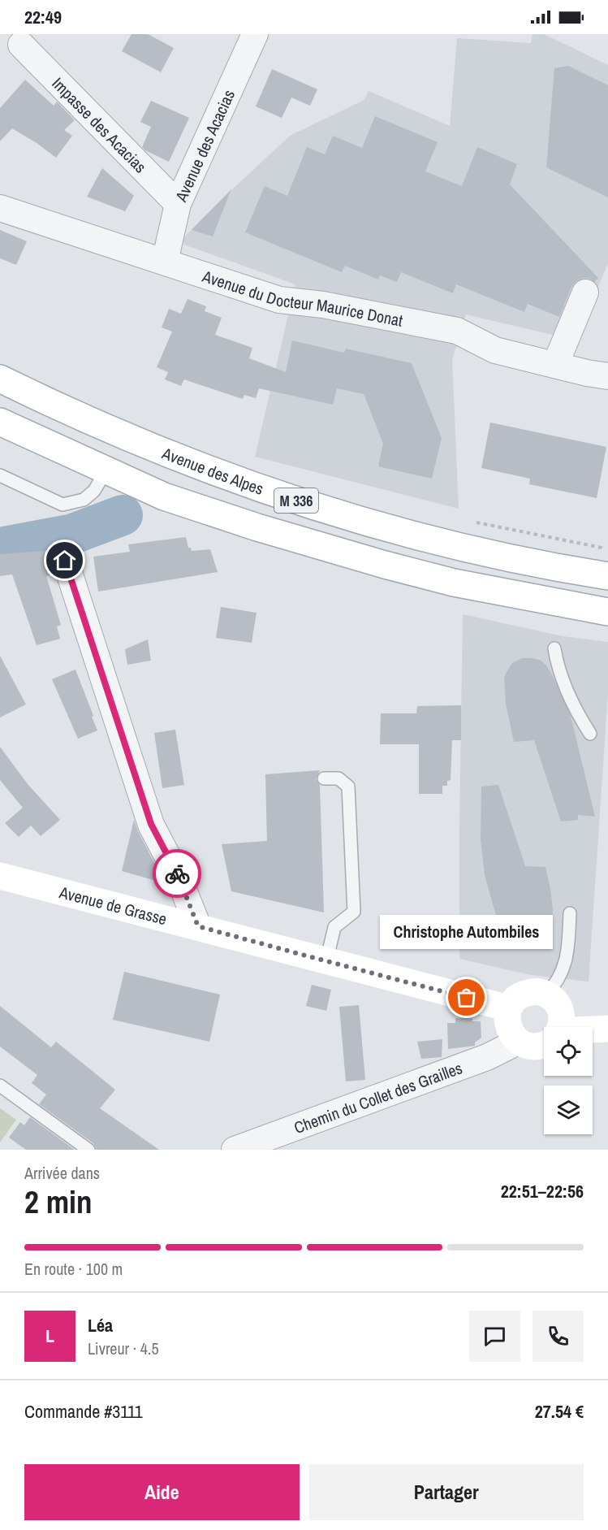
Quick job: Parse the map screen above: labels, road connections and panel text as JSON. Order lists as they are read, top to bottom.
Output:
{
  "streets": {
    "main road": ["Avenue des Alpes", "M 336", "Avenue de Grasse"],
    "street": [
      "Impasse des Acacias",
      "Avenue des Acacias",
      "Avenue du Docteur Maurice Donat",
      "Chemin du Collet des Grailles"
    ]
  },
  "crossings": [
    ["Impasse des Acacias", "Avenue des Acacias"],
    ["Avenue des Acacias", "Avenue du Docteur Maurice Donat"],
    ["Avenue de Grasse", "Chemin du Collet des Grailles"]
  ],
  "places": ["Christophe Autombiles"],
  "page": {
    "status": "22:49",
    "bubble": "Christophe Autombiles",
    "heading": ["2 min", "Arrivée dans", "22:51–22:56"],
    "panel": [
      "Léa",
      "Livreur · 4.5",
      "Commande #3111",
      "27.54 €"
    ],
    "bar": "En route · 100 m",
    "round": "L",
    "buttons": ["Aide", "Partager"]
  }
}
